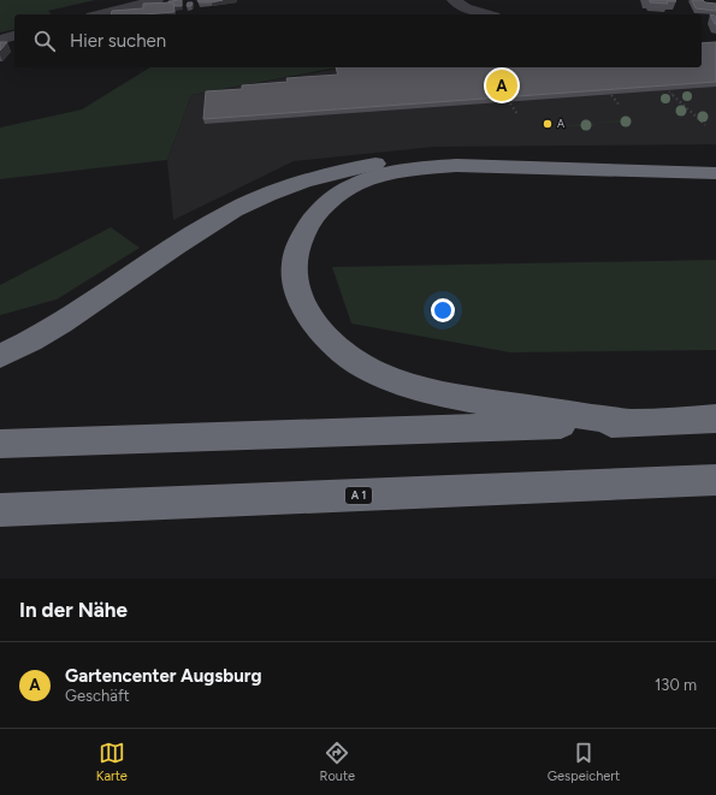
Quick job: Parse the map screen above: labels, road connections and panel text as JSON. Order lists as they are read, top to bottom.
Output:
{
  "streets": {
    "highway": ["A 1"]
  },
  "places": ["A"],
  "page": {
    "search": "Hier suchen",
    "pins": "A",
    "heading": "In der Nähe",
    "list": [
      {
        "mark": "A",
        "name": "Gartencenter Augsburg",
        "note": "Geschäft",
        "value": "130 m"
      }
    ],
    "nav": ["Karte", "Route", "Gespeichert"]
  }
}
